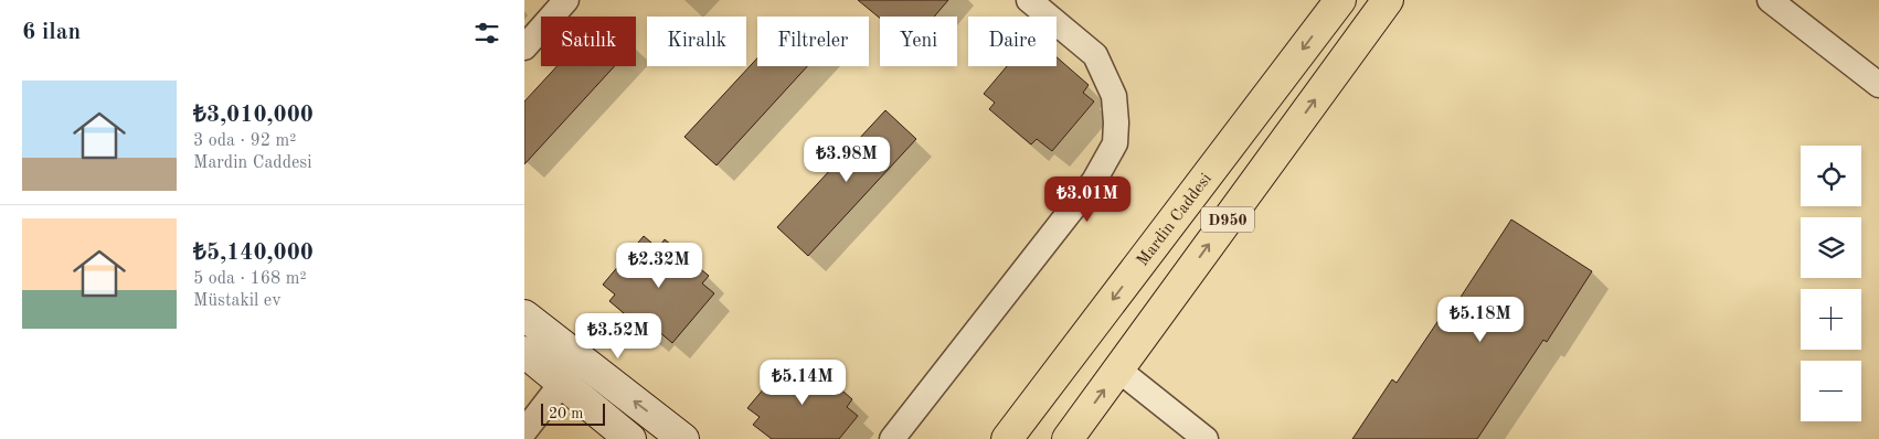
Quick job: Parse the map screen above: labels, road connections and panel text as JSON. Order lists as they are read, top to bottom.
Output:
{
  "streets": {
    "highway": ["Mardin Caddesi", "D950"]
  },
  "scale_bar": "20 m",
  "page": {
    "heading": "6 ilan",
    "chip": [
      "Satılık",
      "Kiralık",
      "Filtreler",
      "Yeni",
      "Daire"
    ],
    "list": [
      {
        "name": "₺3,010,000",
        "note": "3 oda · 92 m² · Mardin Caddesi"
      },
      {
        "name": "₺5,140,000",
        "note": "5 oda · 168 m² · Müstakil ev"
      }
    ],
    "price": [
      "₺3.98M",
      "₺3.01M",
      "₺2.32M",
      "₺5.18M",
      "₺3.52M",
      "₺5.14M"
    ],
    "map_buttons": ["+", "−"],
    "scale": "20 m"
  }
}
